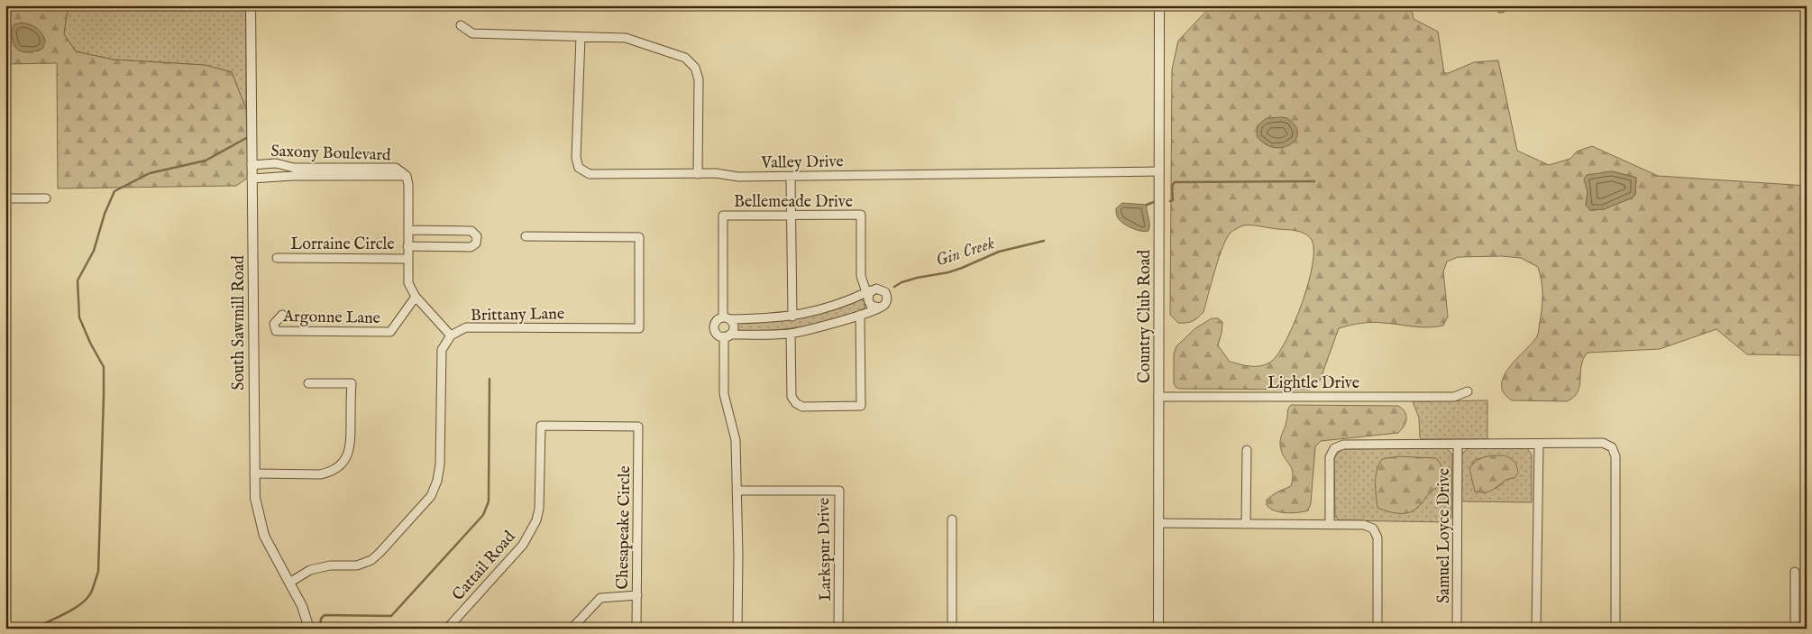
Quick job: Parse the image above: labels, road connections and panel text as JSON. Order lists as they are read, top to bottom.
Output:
{
  "streets": {
    "street": [
      "Saxony Boulevard",
      "Valley Drive",
      "Bellemeade Drive",
      "Lorraine Circle",
      "Brittany Lane",
      "Argonne Lane",
      "Country Club Road",
      "South Sawmill Road",
      "Lightle Drive",
      "Chesapeake Circle",
      "Samuel Loyce Drive",
      "Larkspur Drive",
      "Cattail Road"
    ]
  },
  "crossings": [
    ["Saxony Boulevard", "Lorraine Circle"],
    ["Saxony Boulevard", "Brittany Lane"],
    ["Saxony Boulevard", "Argonne Lane"],
    ["Saxony Boulevard", "South Sawmill Road"],
    ["Valley Drive", "Country Club Road"],
    ["Brittany Lane", "South Sawmill Road"],
    ["Country Club Road", "Lightle Drive"],
    ["Chesapeake Circle", "Cattail Road"]
  ],
  "water": ["Gin Creek"]
}
